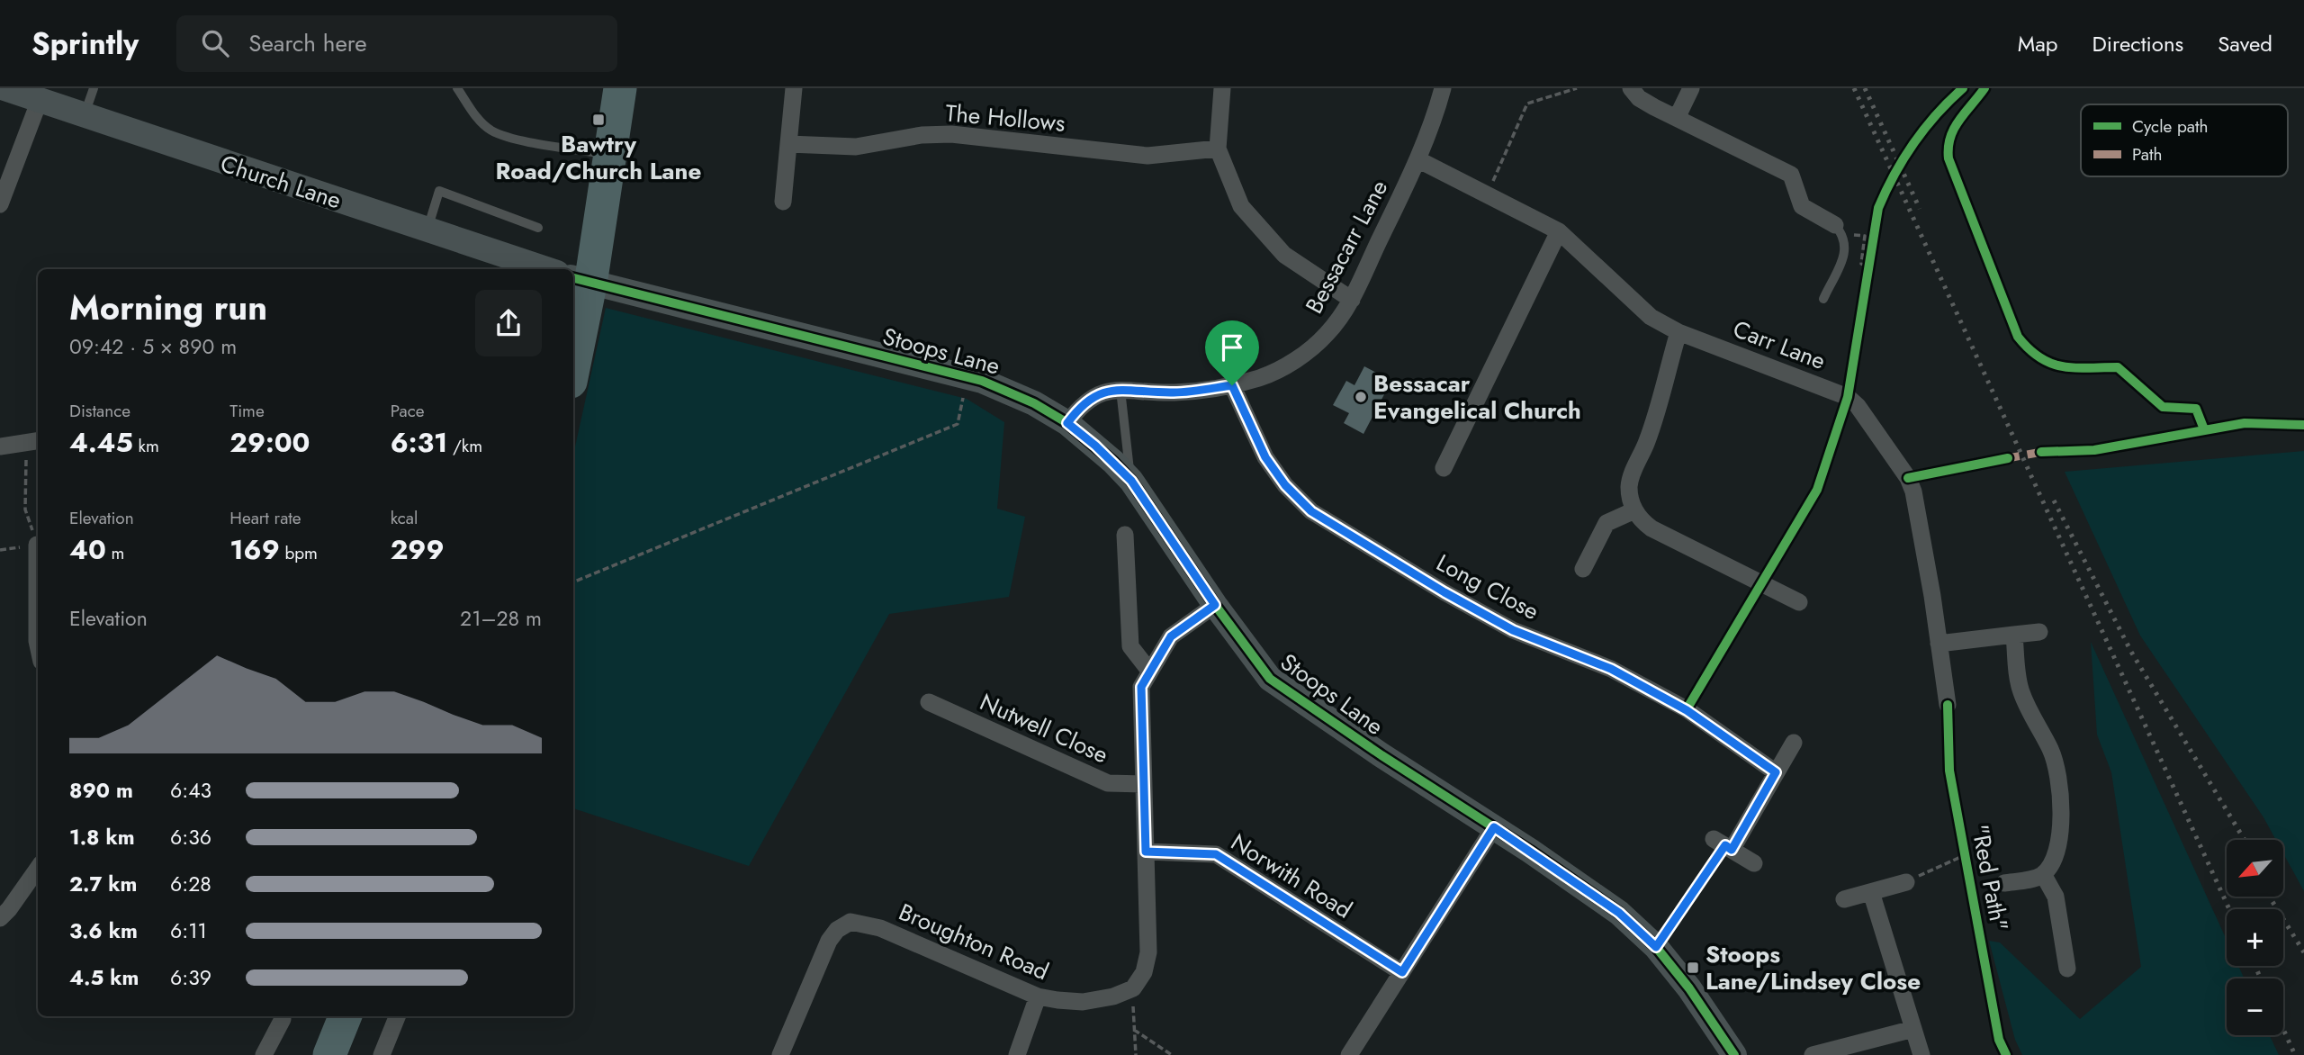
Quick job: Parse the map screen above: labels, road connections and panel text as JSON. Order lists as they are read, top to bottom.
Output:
{
  "streets": {
    "street": [
      "The Hollows",
      "Church Lane",
      "Bessacarr Lane",
      "Carr Lane",
      "Stoops Lane",
      "Long Close",
      "Nutwell Close",
      "Norwith Road",
      "Broughton Road"
    ],
    "cycle path": ["\"Red Path\""]
  },
  "crossings": [
    ["Bessacarr Lane", "Carr Lane"],
    ["Bessacarr Lane", "Stoops Lane"],
    ["Bessacarr Lane", "Long Close"]
  ],
  "places": {
    "transit": ["Bawtry Road/Church Lane", "Stoops Lane/Lindsey Close"],
    "other": ["Bessacar Evangelical Church"]
  },
  "legend": ["Cycle path", "Path"],
  "north": "bottom left",
  "page": {
    "header": "Sprintly",
    "search": "Search here",
    "nav": ["Map", "Directions", "Saved"],
    "heading": ["Morning run", "09:42 · 5 × 890 m"],
    "stats": [
      ["Distance", "4.45 km"],
      ["Time", "29:00"],
      ["Pace", "6:31 /km"],
      ["Elevation", "40 m"],
      ["Heart rate", "169 bpm"],
      ["kcal", "299"]
    ],
    "chart": ["Elevation", "21–28 m"],
    "list": [
      {
        "name": "890 m",
        "note": "6:43"
      },
      {
        "name": "1.8 km",
        "note": "6:36"
      },
      {
        "name": "2.7 km",
        "note": "6:28"
      },
      {
        "name": "3.6 km",
        "note": "6:11"
      },
      {
        "name": "4.5 km",
        "note": "6:39"
      }
    ],
    "map_buttons": ["+", "−"]
  }
}
